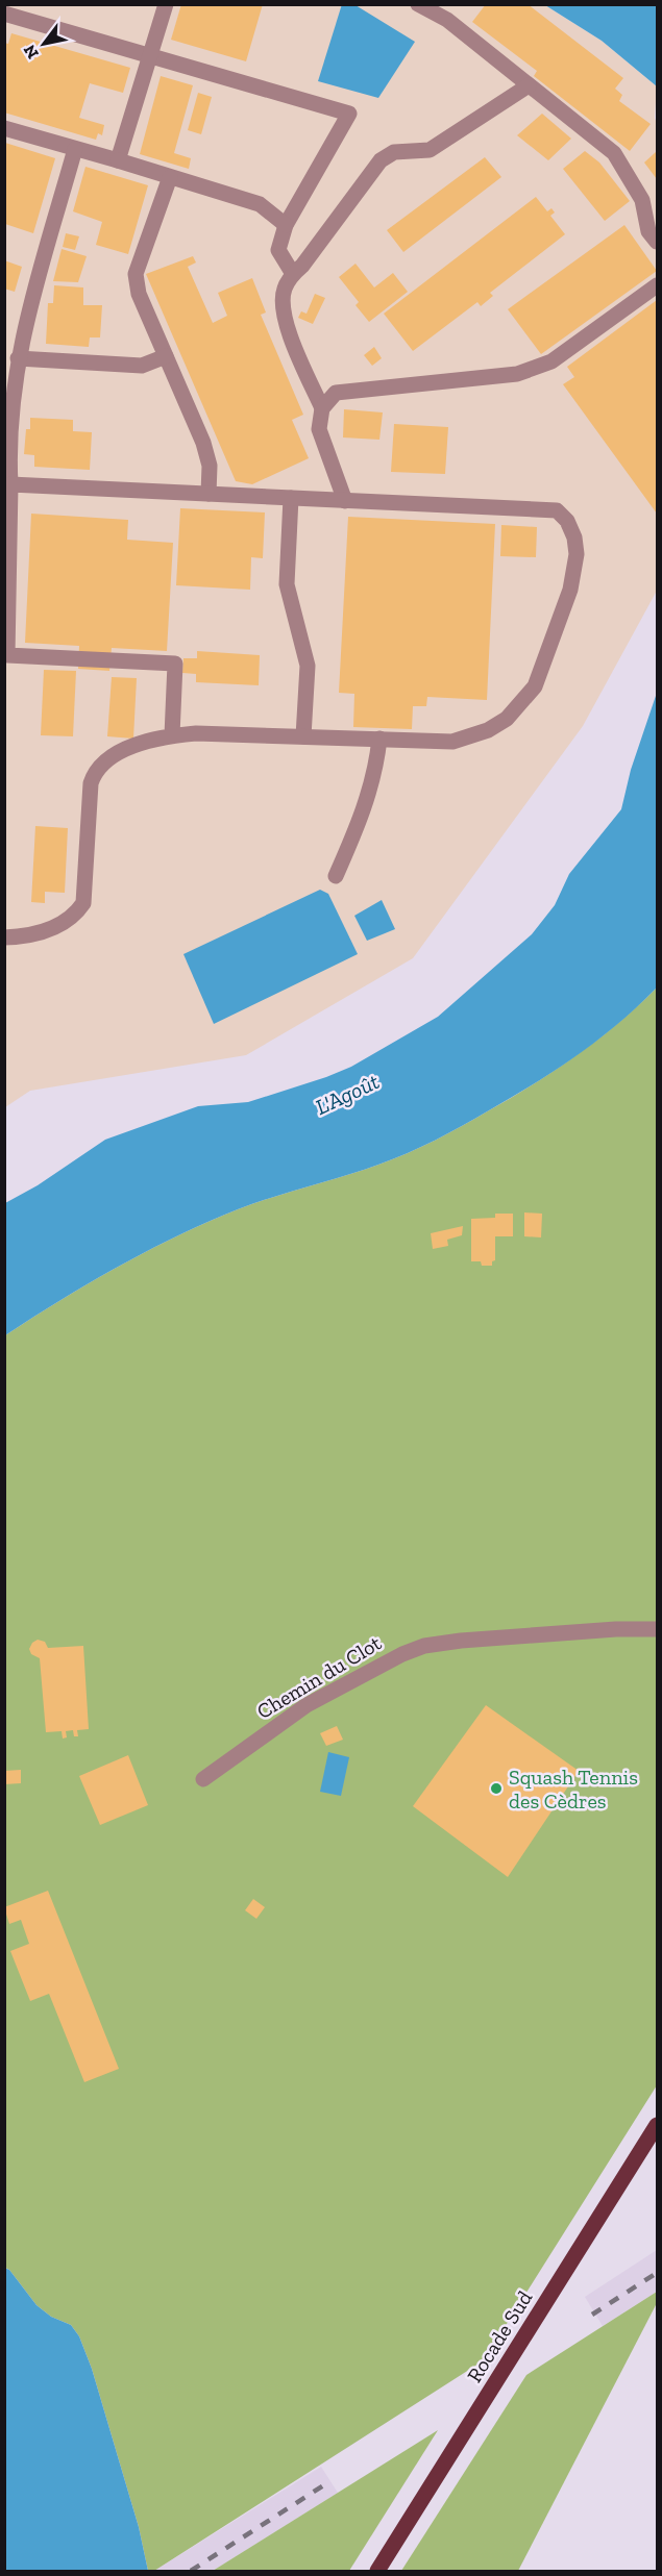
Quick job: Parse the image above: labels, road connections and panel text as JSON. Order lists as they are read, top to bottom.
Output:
{
  "streets": {
    "main road": ["Rocade Sud"],
    "street": ["Chemin du Clot"]
  },
  "water": ["L'Agoût"],
  "places": ["Squash Tennis des Cèdres"],
  "north": "bottom left"
}
